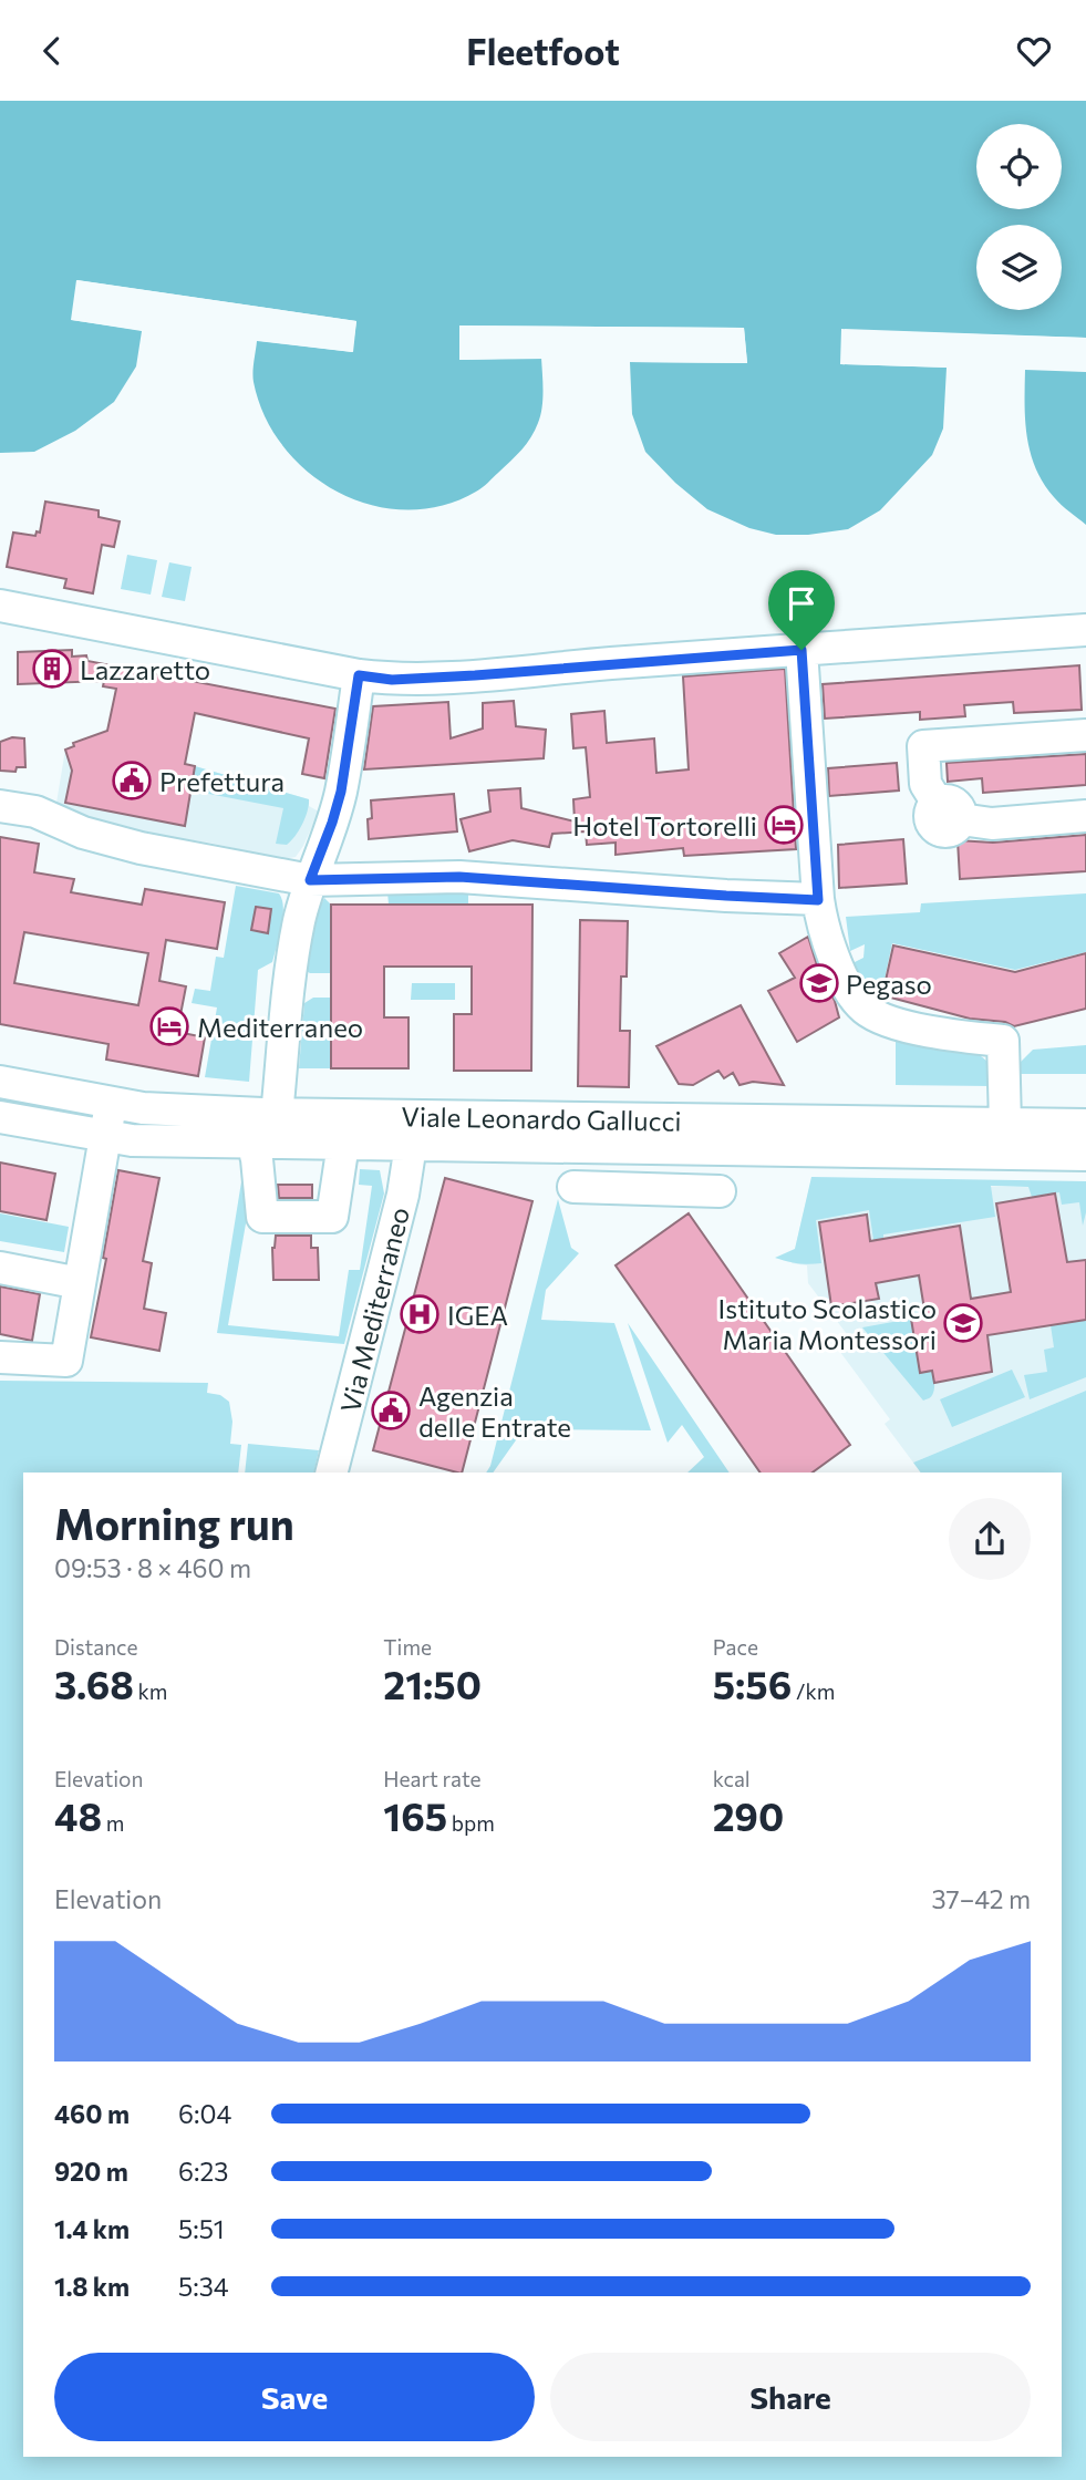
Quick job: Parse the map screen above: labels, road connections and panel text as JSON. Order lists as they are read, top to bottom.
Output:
{
  "streets": {
    "street": ["Viale Leonardo Gallucci", "Via Mediterraneo"]
  },
  "crossings": [
    ["Viale Leonardo Gallucci", "Via Mediterraneo"]
  ],
  "places": {
    "building": ["Lazzaretto"],
    "public building": ["Prefettura", "Agenzia delle Entrate"],
    "hotel": ["Hotel Tortorelli", "Mediterraneo"],
    "school or university": ["Pegaso", "Istituto Scolastico Maria Montessori"],
    "hospital": ["IGEA"]
  },
  "page": {
    "header": "Fleetfoot",
    "heading": ["Morning run", "09:53 · 8 × 460 m"],
    "stats": [
      ["Distance", "3.68 km"],
      ["Time", "21:50"],
      ["Pace", "5:56 /km"],
      ["Elevation", "48 m"],
      ["Heart rate", "165 bpm"],
      ["kcal", "290"]
    ],
    "chart": ["Elevation", "37–42 m"],
    "list": [
      {
        "name": "460 m",
        "note": "6:04"
      },
      {
        "name": "920 m",
        "note": "6:23"
      },
      {
        "name": "1.4 km",
        "note": "5:51"
      },
      {
        "name": "1.8 km",
        "note": "5:34"
      }
    ],
    "buttons": ["Save", "Share"]
  }
}
